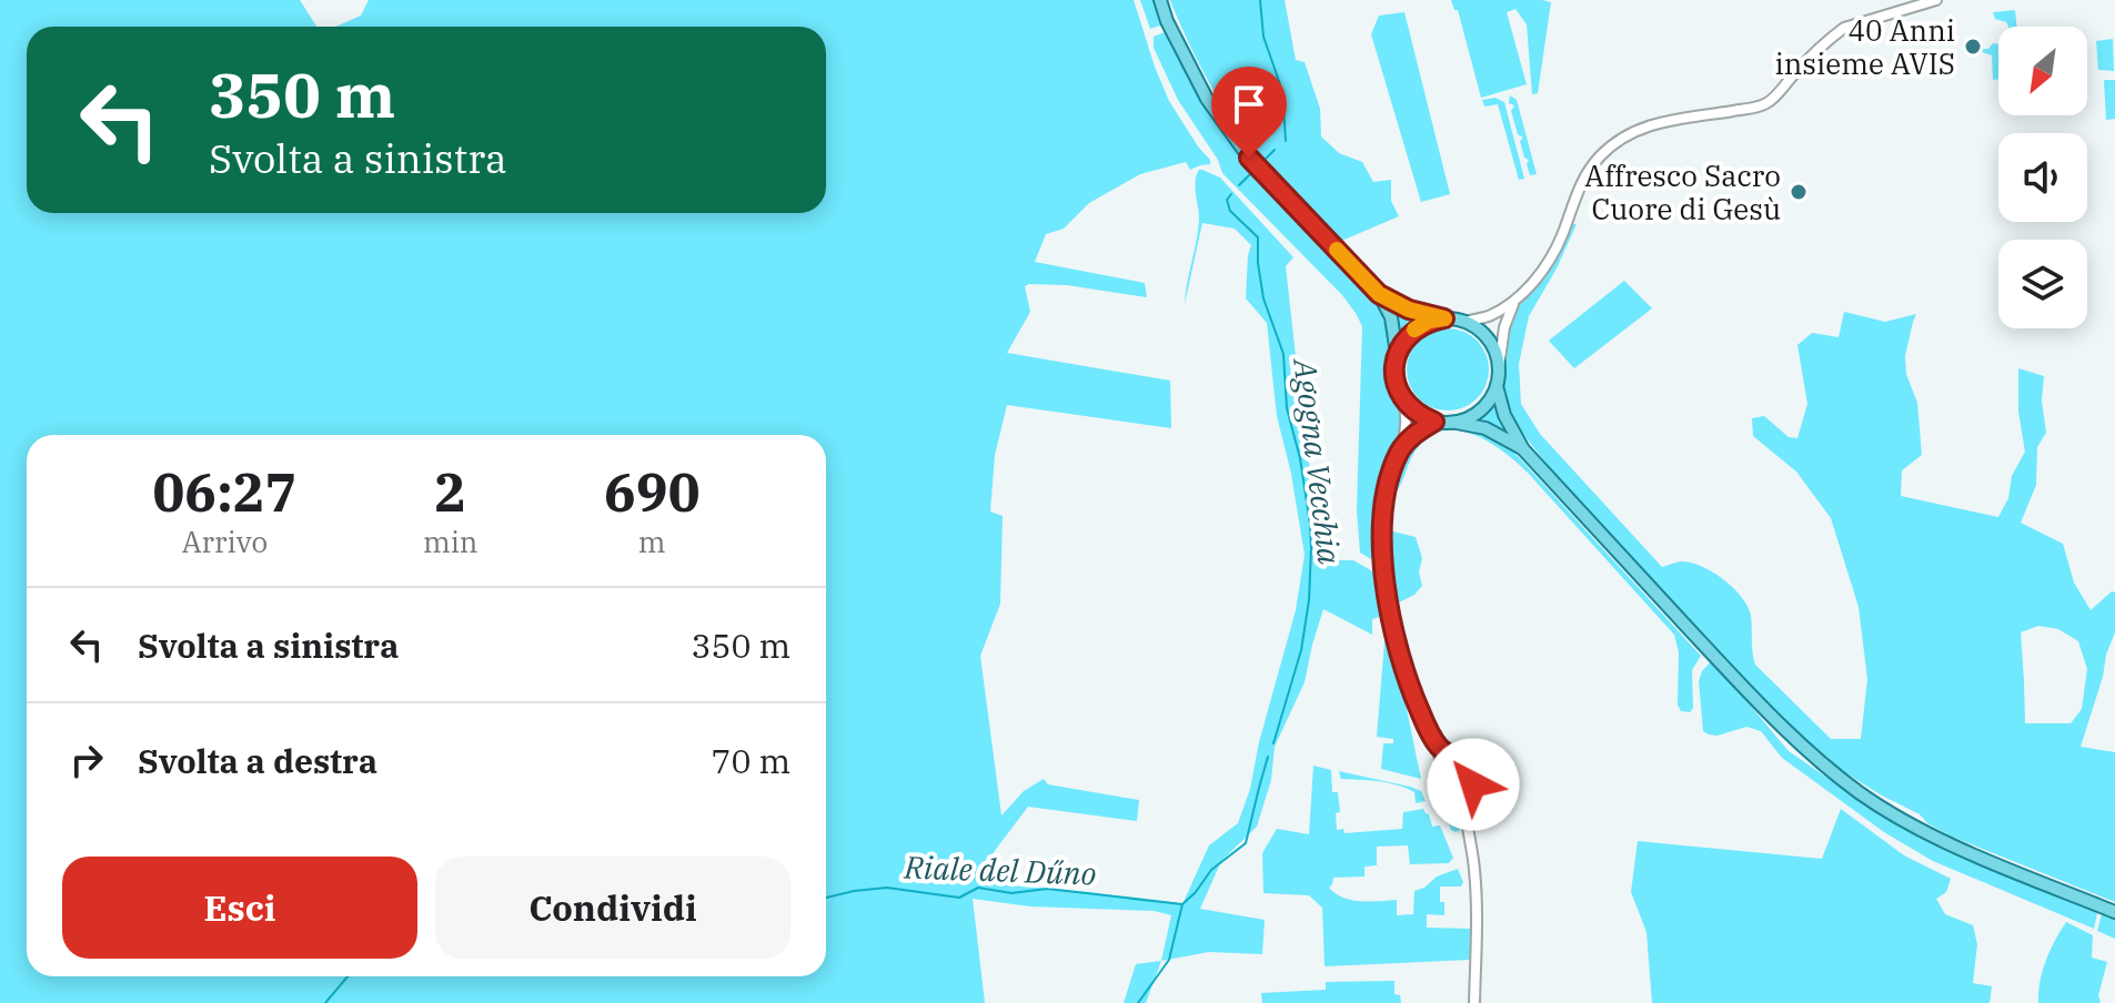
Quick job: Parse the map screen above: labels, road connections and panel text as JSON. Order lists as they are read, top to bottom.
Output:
{
  "water": ["Agogna Vecchia", "Riale del Dűno"],
  "places": ["40 Anni insieme AVIS", "Affresco Sacro Cuore di Gesù"],
  "north": "bottom left",
  "page": {
    "turn": ["350 m", "Svolta a sinistra"],
    "eta": [
      "06:27",
      "Arrivo",
      "2",
      "min",
      "690",
      "m"
    ],
    "list": [
      {
        "name": "Svolta a sinistra",
        "value": "350 m"
      },
      {
        "name": "Svolta a destra",
        "value": "70 m"
      }
    ],
    "buttons": ["Esci", "Condividi"]
  }
}
